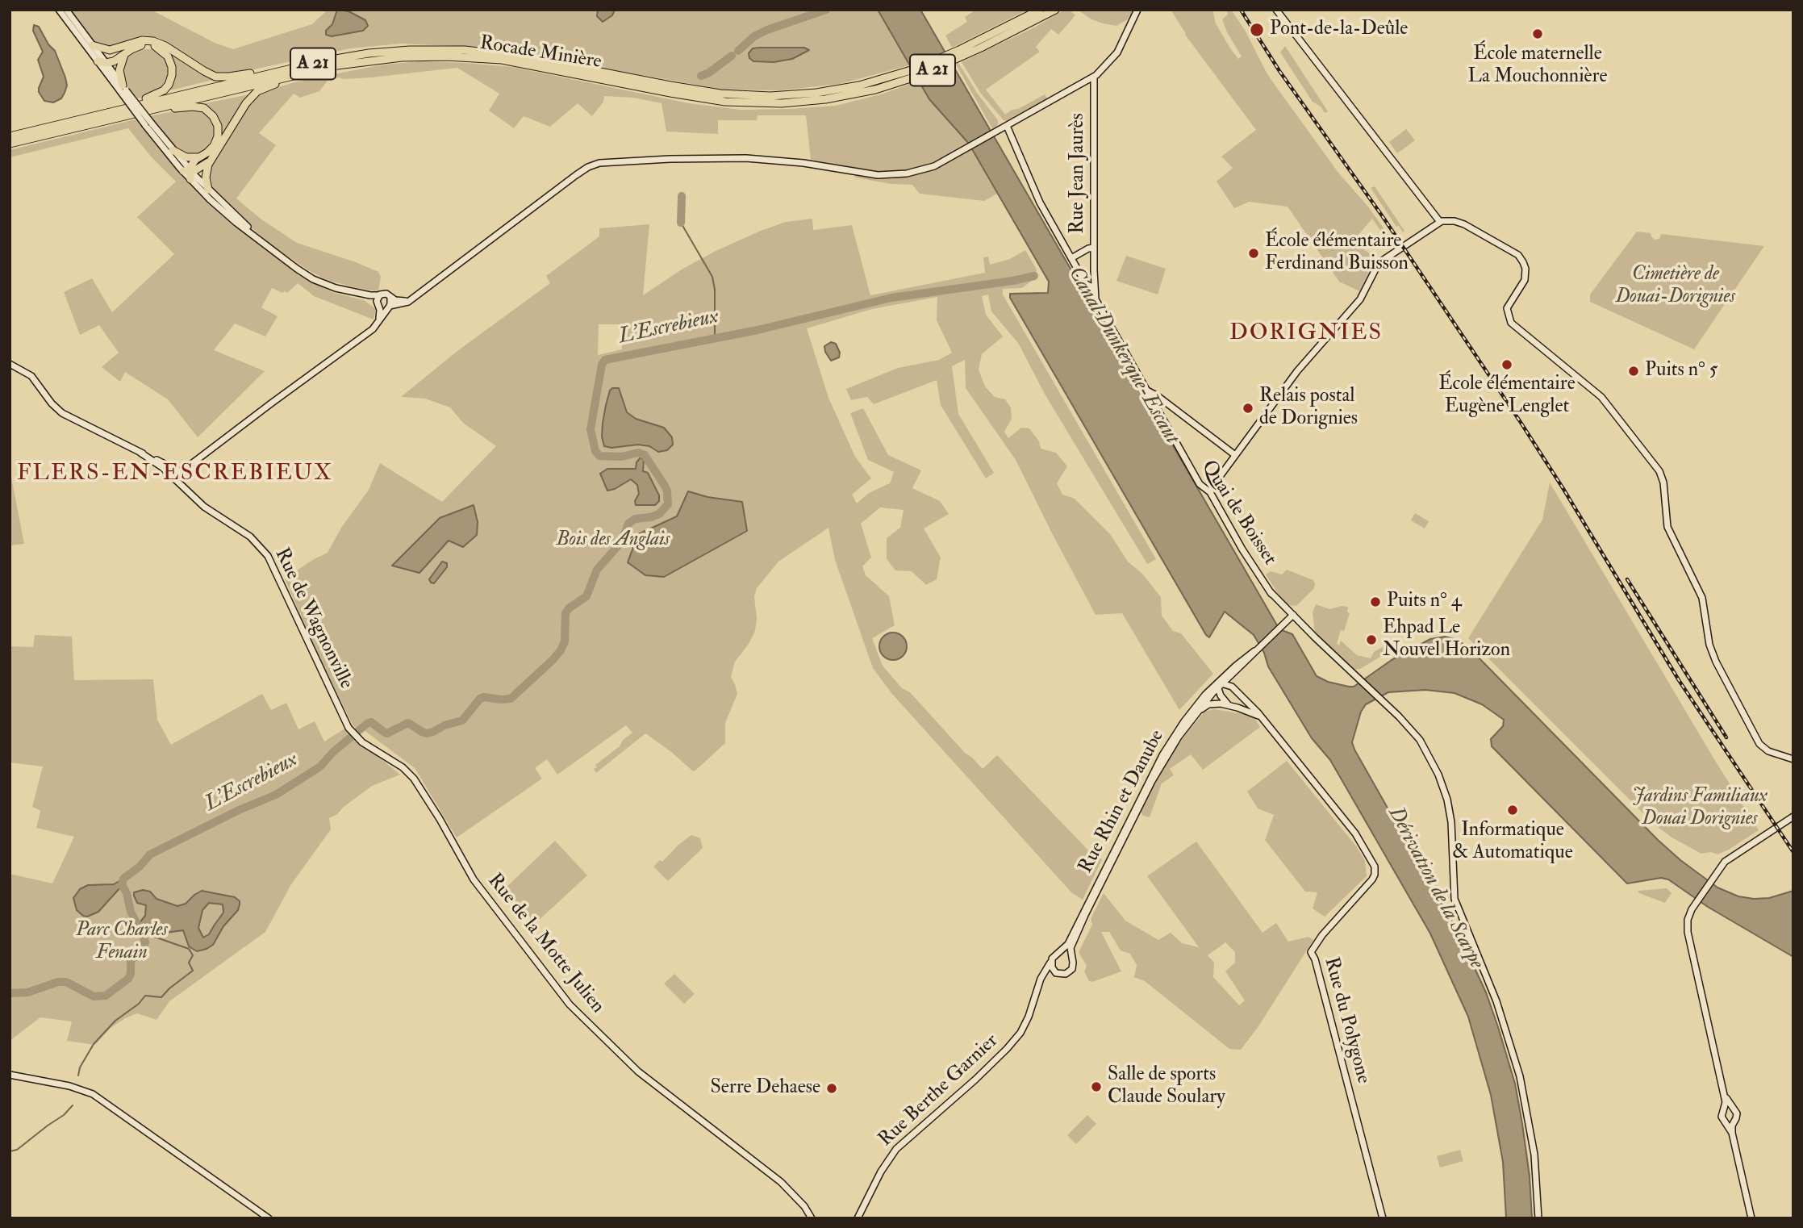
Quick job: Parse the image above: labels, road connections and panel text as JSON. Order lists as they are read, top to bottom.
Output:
{
  "streets": {
    "highway": ["Rocade Minière", "A 21"],
    "street": [
      "Rue Jean Jaurès",
      "Quai de Boisset",
      "Rue de Wagnonville",
      "Rue Rhin et Danube",
      "Rue de la Motte Julien",
      "Rue du Polygone",
      "Rue Berthe Garnier"
    ]
  },
  "crossings": [
    ["Rue Jean Jaurès", "Quai de Boisset"],
    ["Rue de Wagnonville", "Rue de la Motte Julien"],
    ["Rue Rhin et Danube", "Rue du Polygone"],
    ["Rue Rhin et Danube", "Rue Berthe Garnier"]
  ],
  "districts": ["DORIGNIES", "FLERS-EN-ESCREBIEUX"],
  "water": ["L'Escrebieux", "Canal Dunkerque-Escaut", "Dérivation de la Scarpe"],
  "parks": [
    "Cimetière de Douai-Dorignies",
    "Bois des Anglais",
    "Jardins Familiaux Douai Dorignies",
    "Parc Charles Fenain"
  ],
  "places": [
    "Pont-de-la-Deûle",
    "École maternelle La Mouchonnière",
    "École élémentaire Ferdinand Buisson",
    "École élémentaire Eugène Lenglet",
    "Puits n° 5",
    "Relais postal de Dorignies",
    "Puits n° 4",
    "Ehpad Le Nouvel Horizon",
    "Informatique & Automatique",
    "Salle de sports Claude Soulary",
    "Serre Dehaese"
  ]
}
